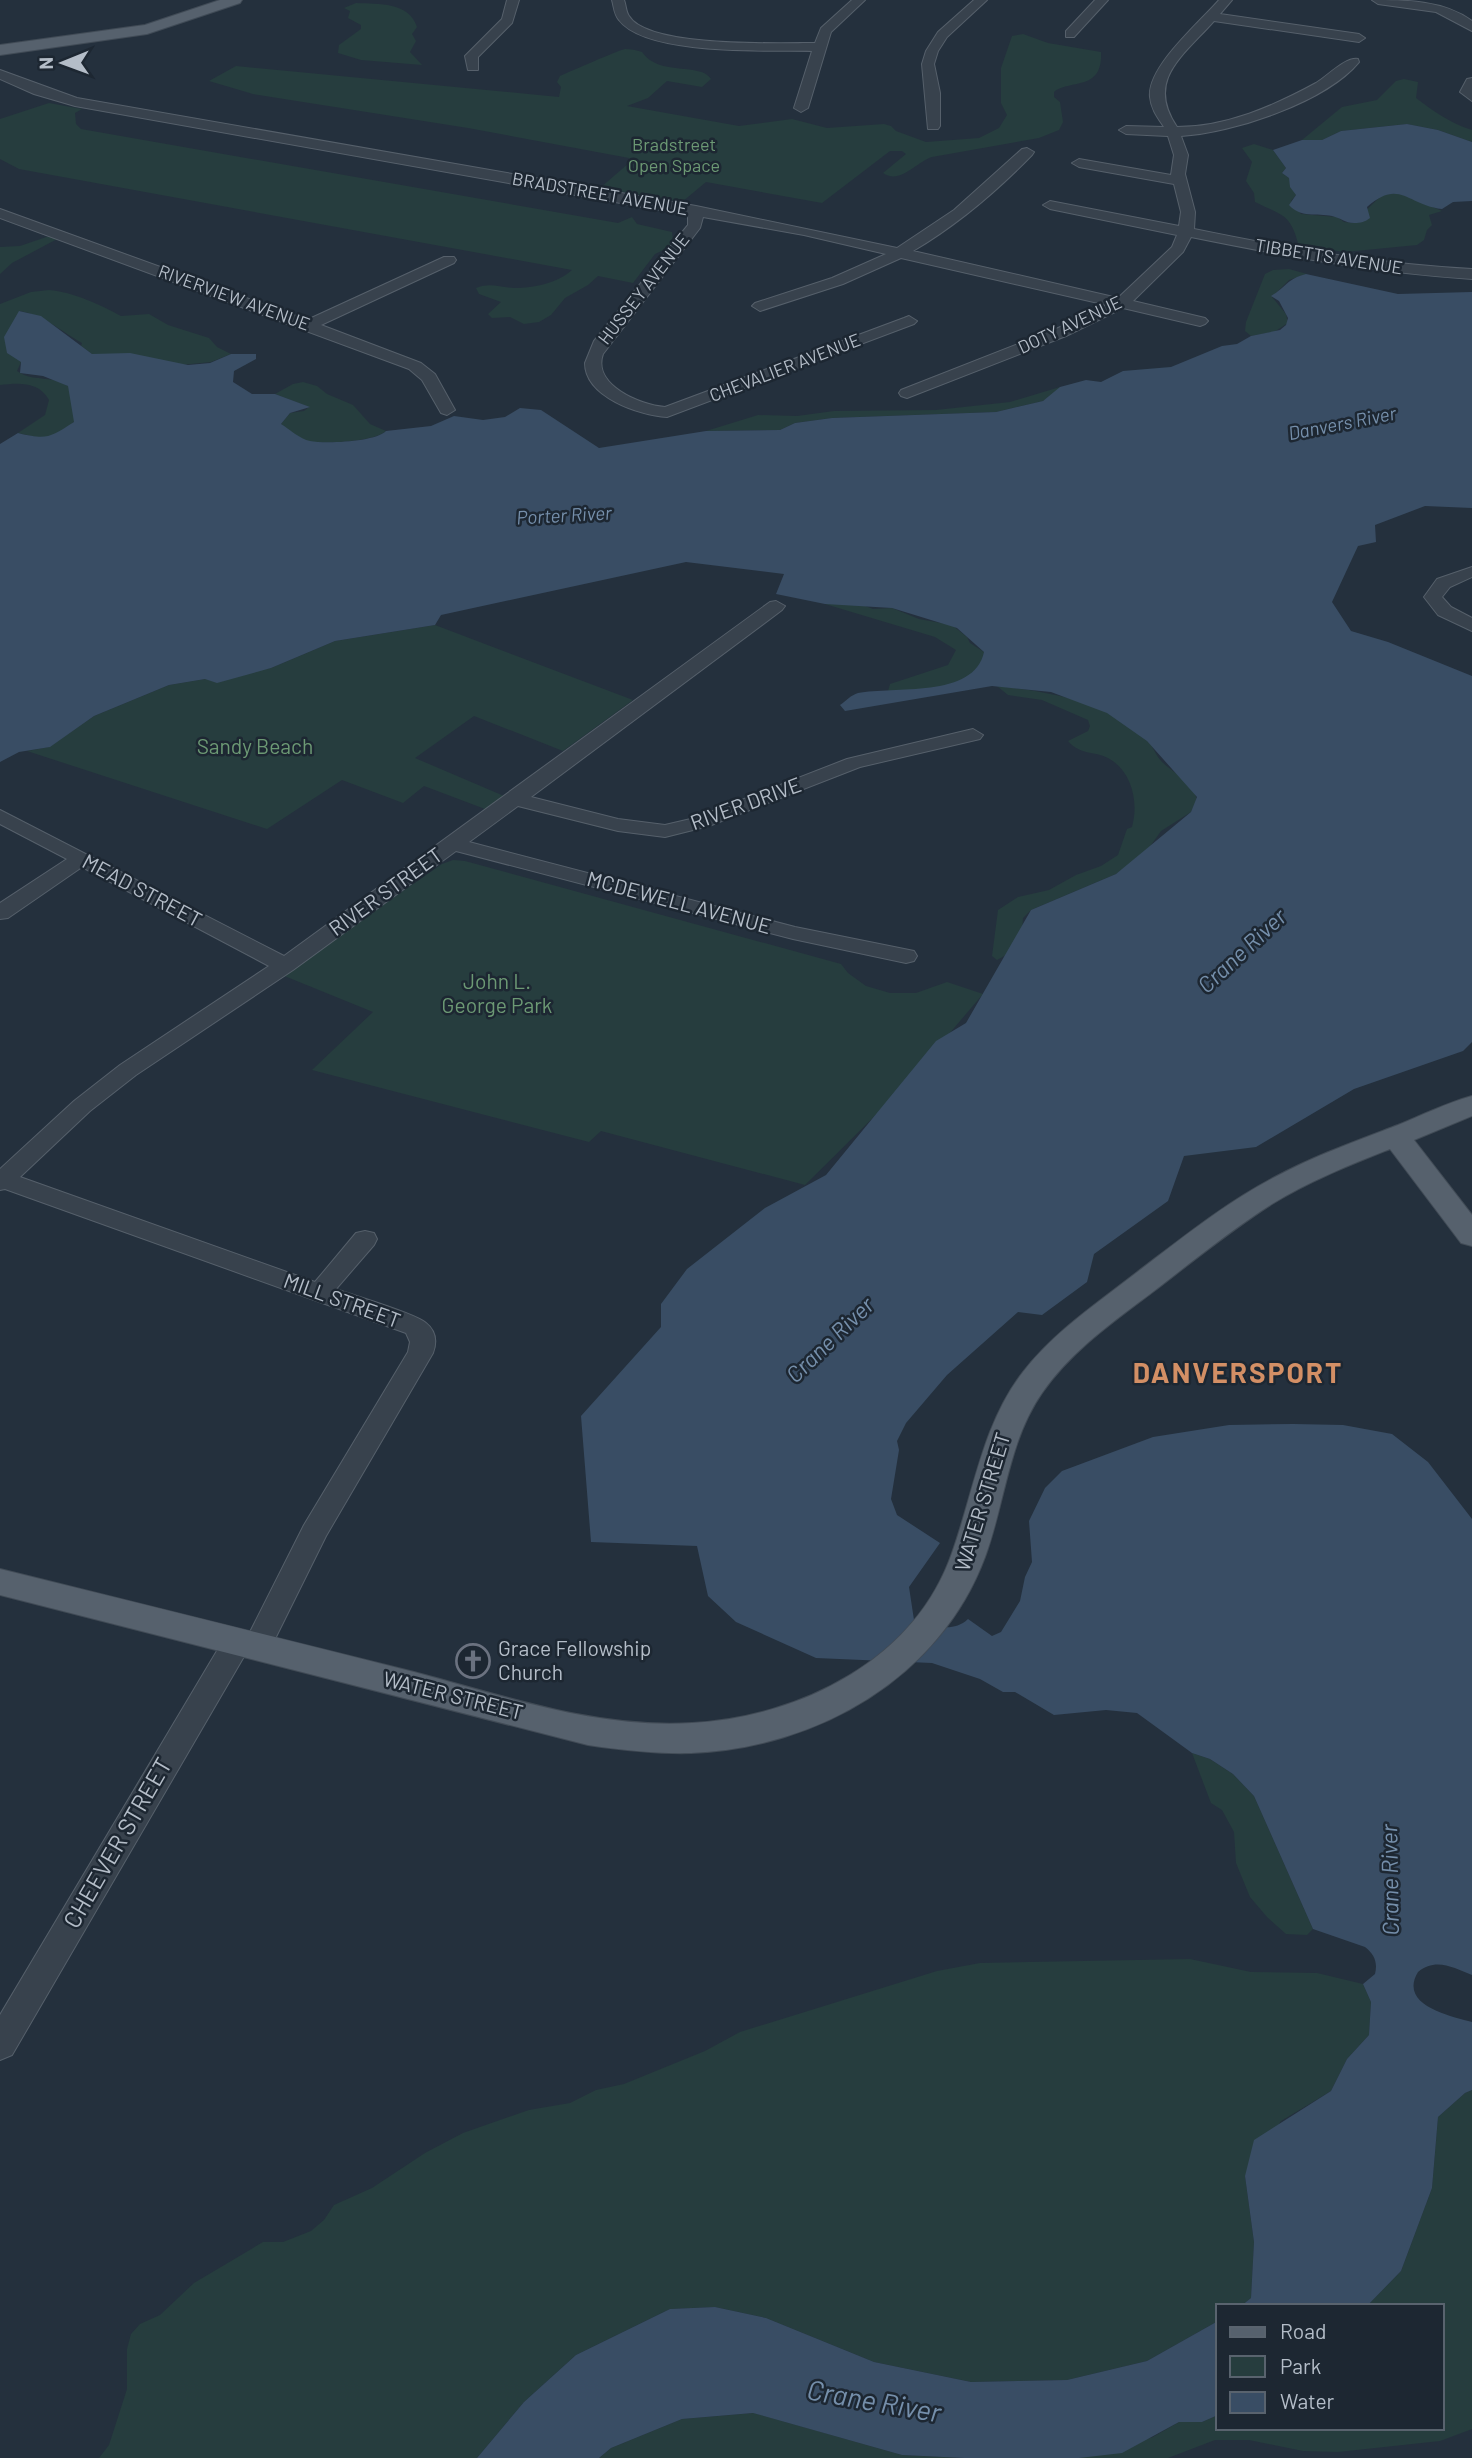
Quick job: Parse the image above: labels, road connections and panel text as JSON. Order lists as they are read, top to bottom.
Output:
{
  "streets": {
    "main road": ["WATER STREET"],
    "street": [
      "BRADSTREET AVENUE",
      "TIBBETTS AVENUE",
      "HUSSEY AVENUE",
      "RIVERVIEW AVENUE",
      "DOTY AVENUE",
      "CHEVALIER AVENUE",
      "RIVER DRIVE",
      "MEAD STREET",
      "RIVER STREET",
      "MCDEWELL AVENUE",
      "MILL STREET",
      "CHEEVER STREET"
    ]
  },
  "crossings": [
    ["BRADSTREET AVENUE", "HUSSEY AVENUE"],
    ["BRADSTREET AVENUE", "DOTY AVENUE"],
    ["TIBBETTS AVENUE", "DOTY AVENUE"],
    ["HUSSEY AVENUE", "CHEVALIER AVENUE"],
    ["RIVER DRIVE", "RIVER STREET"],
    ["MEAD STREET", "RIVER STREET"],
    ["RIVER STREET", "MCDEWELL AVENUE"],
    ["RIVER STREET", "MILL STREET"],
    ["MILL STREET", "WATER STREET"],
    ["MILL STREET", "CHEEVER STREET"],
    ["WATER STREET", "CHEEVER STREET"]
  ],
  "districts": ["DANVERSPORT"],
  "water": ["Danvers River", "Porter River", "Crane River"],
  "parks": ["Bradstreet Open Space", "Sandy Beach", "John L. George Park"],
  "places": {
    "church": ["Grace Fellowship Church"]
  },
  "legend": ["Road", "Park", "Water"],
  "north": "left"
}
